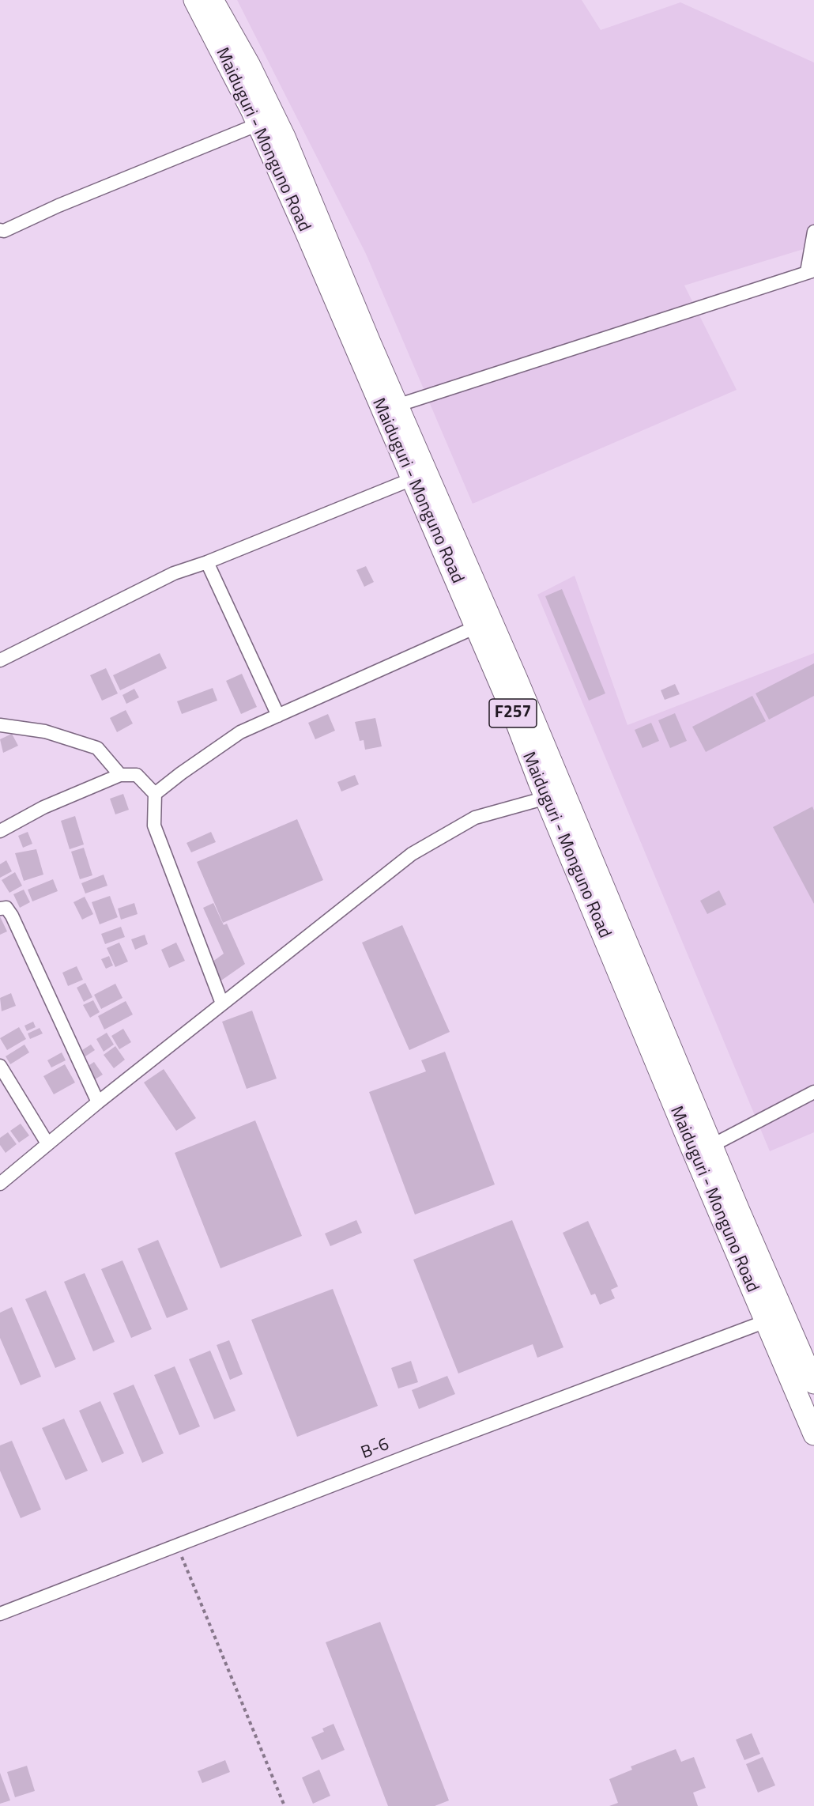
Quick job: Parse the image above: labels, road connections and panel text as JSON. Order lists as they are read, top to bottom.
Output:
{
  "streets": {
    "main road": ["Maiduguri - Monguno Road", "F257"],
    "street": ["B-6"]
  },
  "crossings": [
    ["Maiduguri - Monguno Road", "B-6"]
  ]
}
